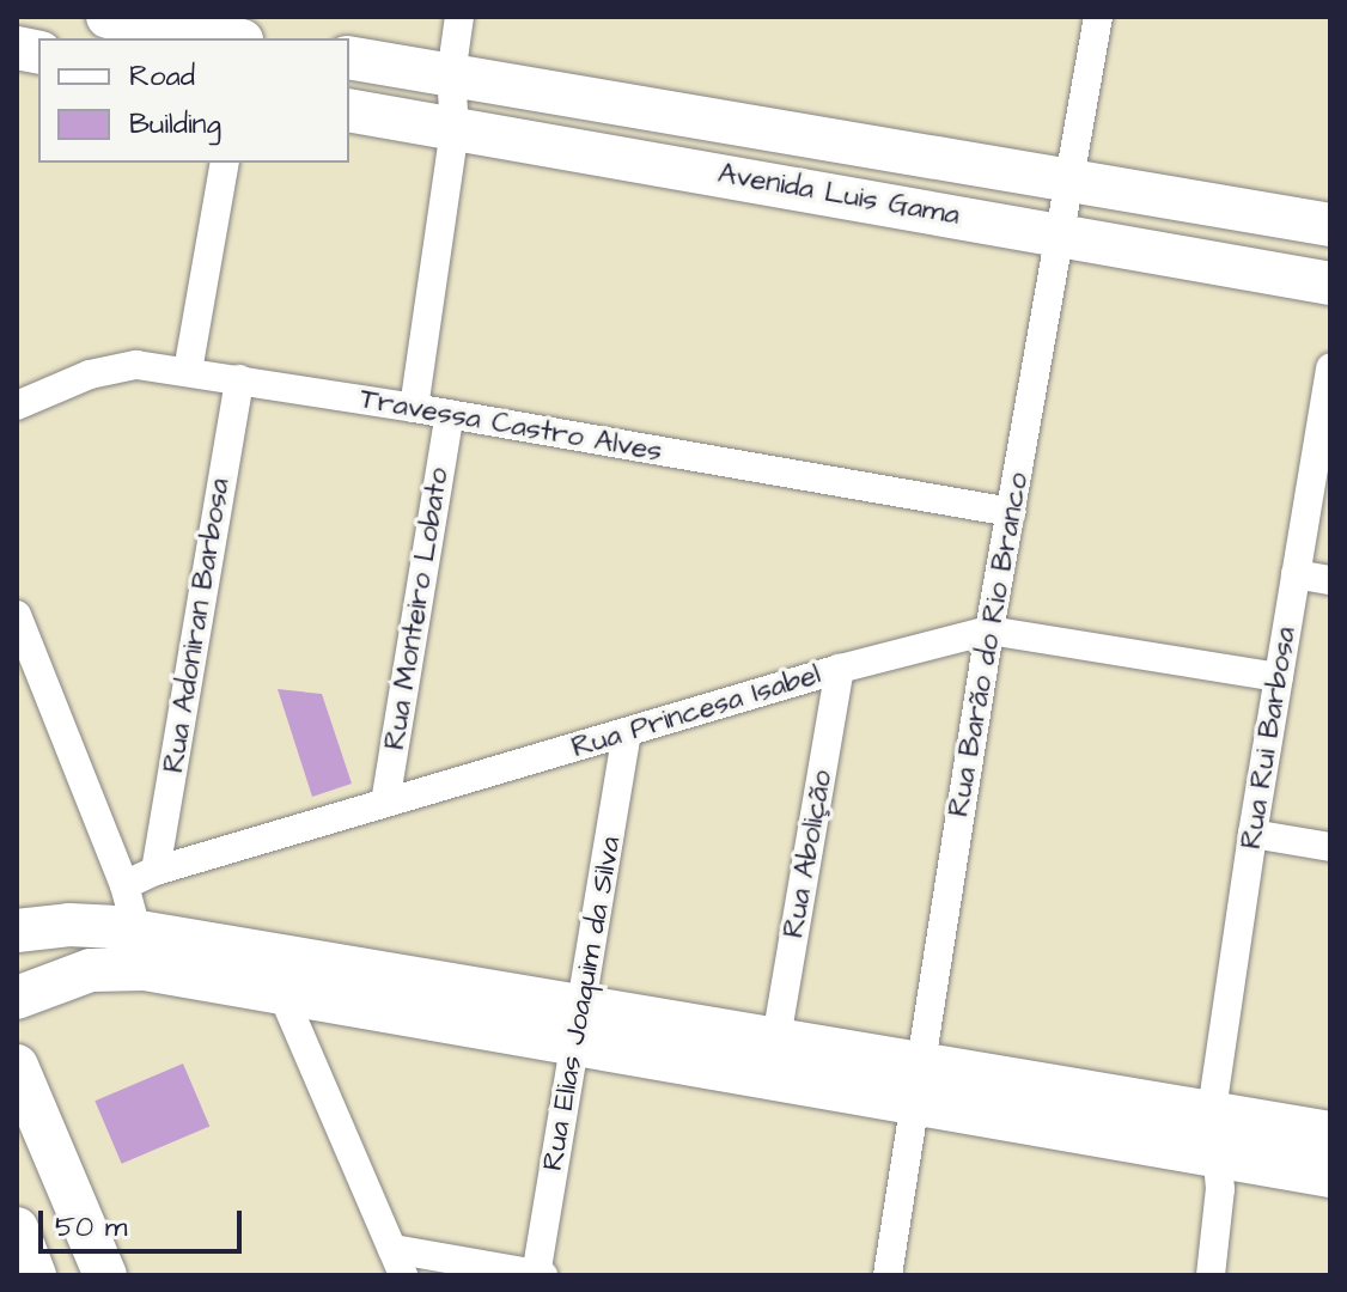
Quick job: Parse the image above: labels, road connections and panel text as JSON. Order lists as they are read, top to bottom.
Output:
{
  "streets": {
    "street": [
      "Avenida Luis Gama",
      "Travessa Castro Alves",
      "Rua Monteiro Lobato",
      "Rua Adoniran Barbosa",
      "Rua Barão do Rio Branco",
      "Rua Princesa Isabel",
      "Rua Rui Barbosa",
      "Rua Abolição",
      "Rua Elias Joaquim da Silva"
    ]
  },
  "crossings": [
    ["Avenida Luis Gama", "Rua Barão do Rio Branco"],
    ["Travessa Castro Alves", "Rua Monteiro Lobato"],
    ["Travessa Castro Alves", "Rua Adoniran Barbosa"],
    ["Travessa Castro Alves", "Rua Barão do Rio Branco"],
    ["Rua Monteiro Lobato", "Rua Princesa Isabel"],
    ["Rua Adoniran Barbosa", "Rua Princesa Isabel"],
    ["Rua Barão do Rio Branco", "Rua Princesa Isabel"],
    ["Rua Princesa Isabel", "Rua Rui Barbosa"],
    ["Rua Princesa Isabel", "Rua Abolição"],
    ["Rua Princesa Isabel", "Rua Elias Joaquim da Silva"]
  ],
  "legend": ["Road", "Building"],
  "scale_bar": "50 m"
}
